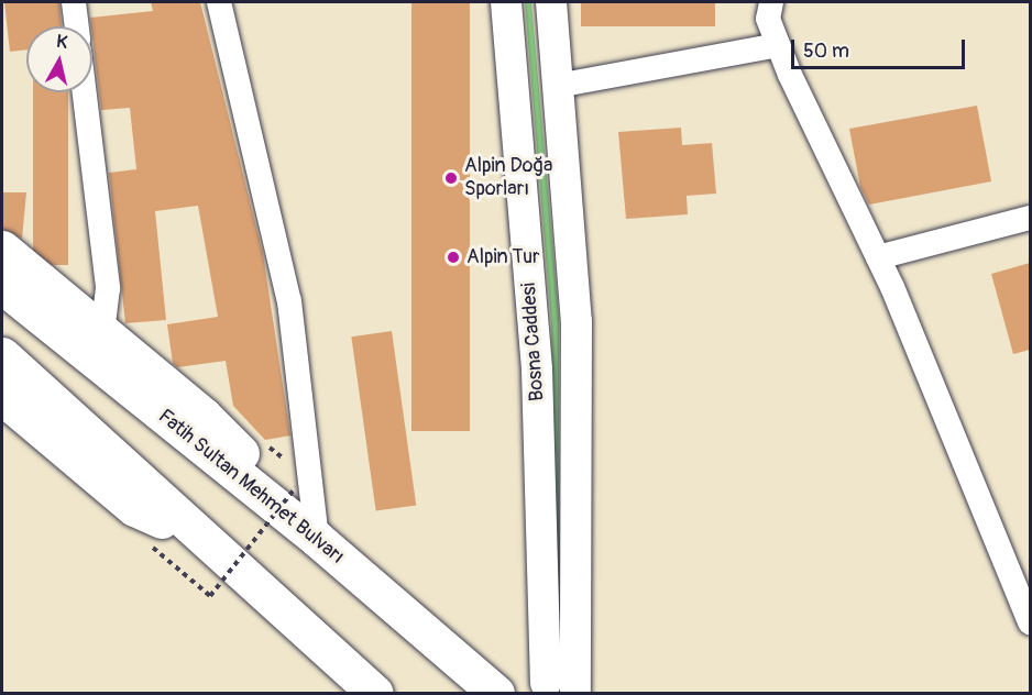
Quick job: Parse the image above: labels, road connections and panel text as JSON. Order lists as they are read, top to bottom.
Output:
{
  "streets": {
    "highway": ["Fatih Sultan Mehmet Bulvarı"],
    "main road": ["Bosna Caddesi"]
  },
  "places": ["Alpin Doğa Sporları", "Alpin Tur"],
  "scale_bar": "50 m",
  "north": "top"
}
